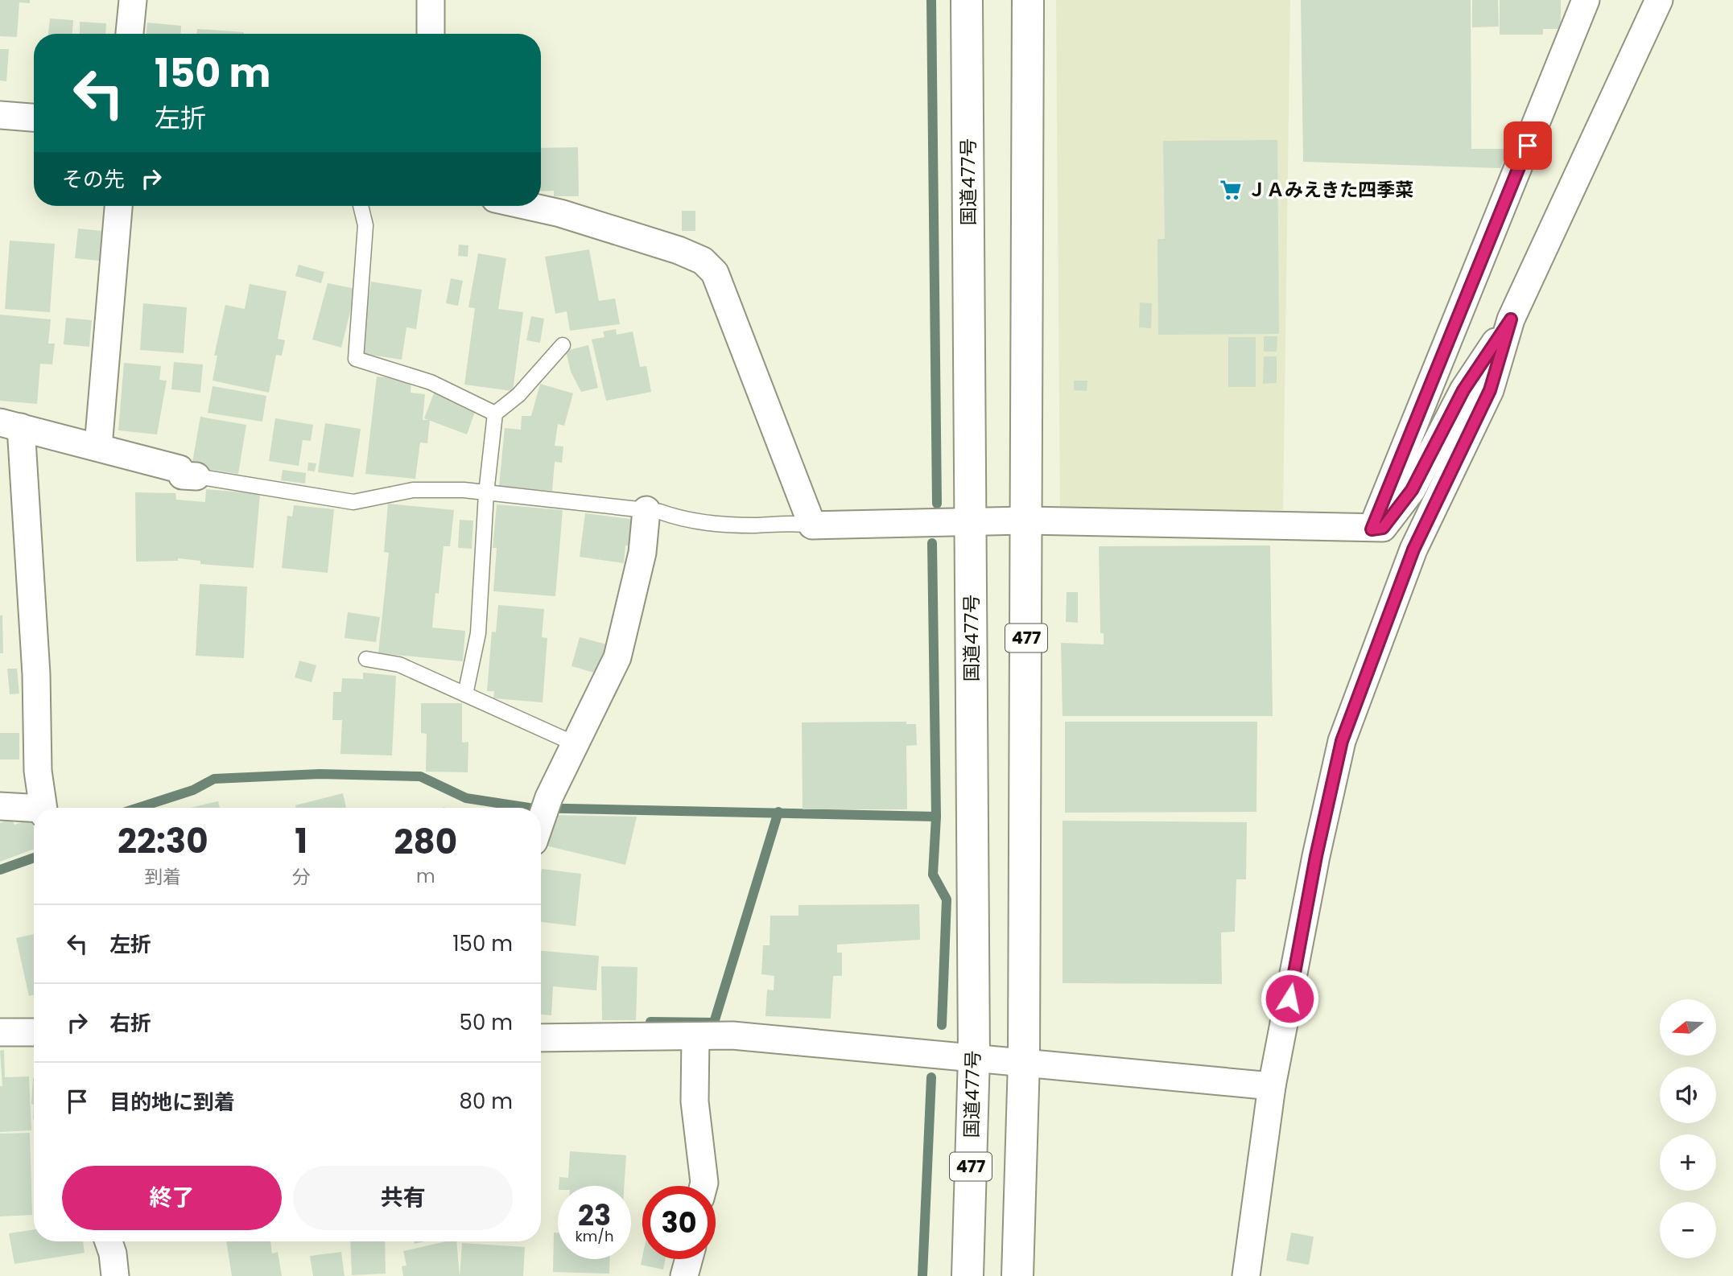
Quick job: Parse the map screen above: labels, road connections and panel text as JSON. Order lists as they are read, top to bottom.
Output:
{
  "streets": {
    "highway": ["国道477号", "477"]
  },
  "places": {
    "supermarket": ["ＪＡみえきた四季菜"]
  },
  "north": "left",
  "page": {
    "turn": ["150 m", "左折"],
    "then": "その先",
    "eta": [
      "22:30",
      "到着",
      "1",
      "分",
      "280",
      "m"
    ],
    "list": [
      {
        "name": "左折",
        "value": "150 m"
      },
      {
        "name": "右折",
        "value": "50 m"
      },
      {
        "name": "目的地に到着",
        "value": "80 m"
      }
    ],
    "map_buttons": ["+", "−"],
    "buttons": ["終了", "共有"],
    "speed": "23 km/h",
    "limit": "30"
  }
}
